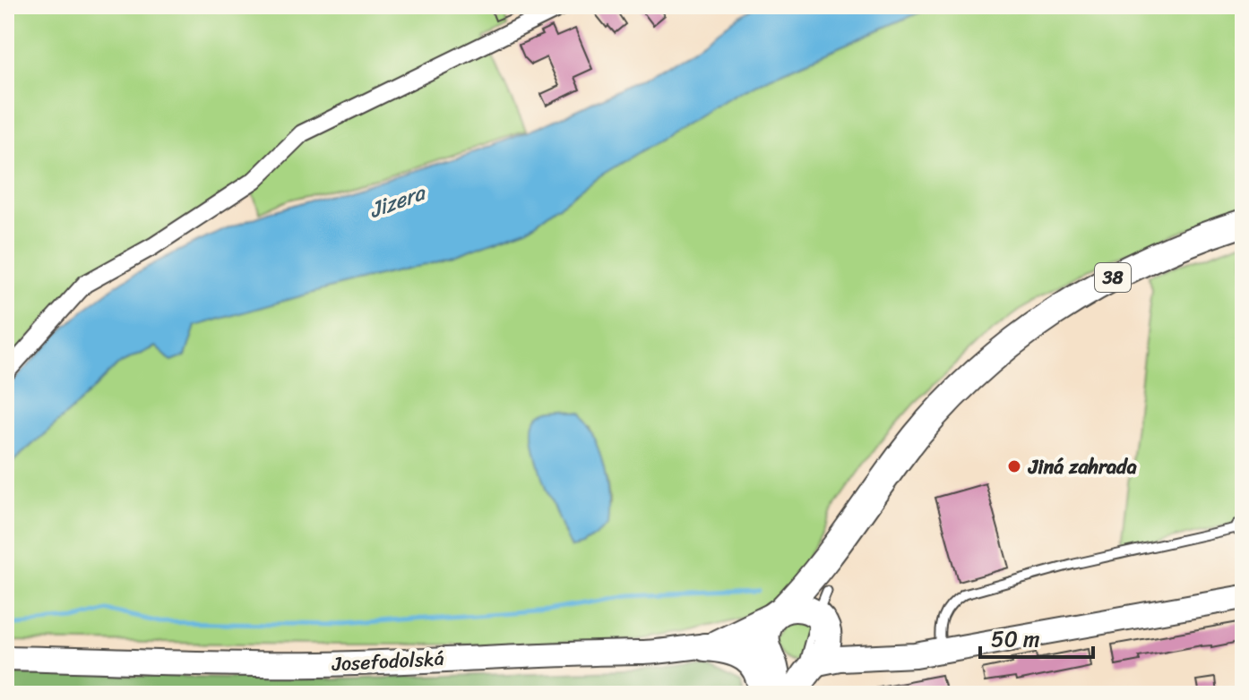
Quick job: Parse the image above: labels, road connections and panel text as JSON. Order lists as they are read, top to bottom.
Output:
{
  "streets": {
    "main road": ["38", "Josefodolská"]
  },
  "crossings": [
    ["38", "Josefodolská"]
  ],
  "water": ["Jizera"],
  "places": ["Jiná zahrada"],
  "scale_bar": "50 m"
}
